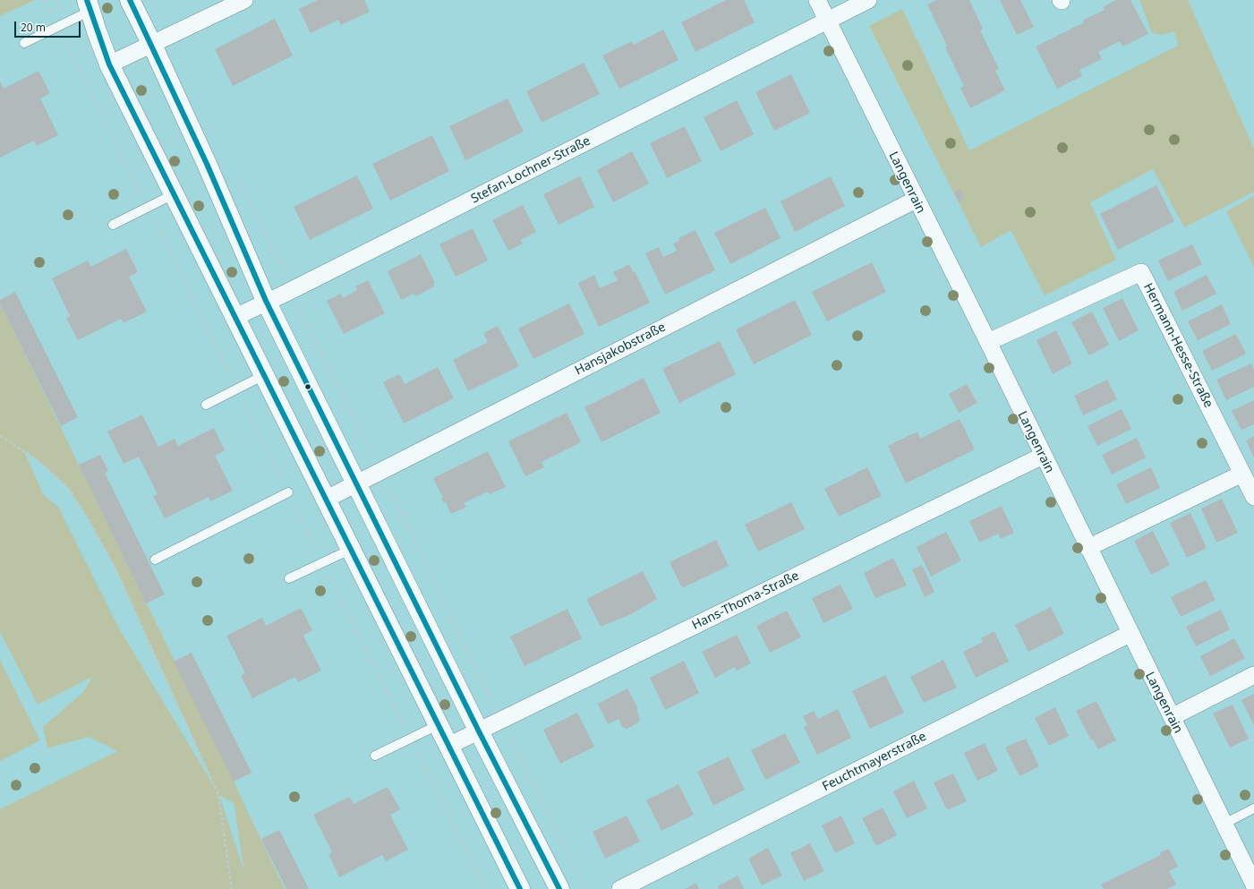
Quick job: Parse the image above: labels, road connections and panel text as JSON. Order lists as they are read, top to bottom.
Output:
{
  "streets": {
    "street": [
      "Stefan-Lochner-Straße",
      "Langenrain",
      "Hermann-Hesse-Straße",
      "Hansjakobstraße",
      "Hans-Thoma-Straße",
      "Feuchtmayerstraße"
    ]
  },
  "crossings": [
    ["Stefan-Lochner-Straße", "Langenrain"],
    ["Langenrain", "Hermann-Hesse-Straße"],
    ["Langenrain", "Hansjakobstraße"],
    ["Langenrain", "Hans-Thoma-Straße"],
    ["Langenrain", "Feuchtmayerstraße"]
  ],
  "scale_bar": "20 m"
}
